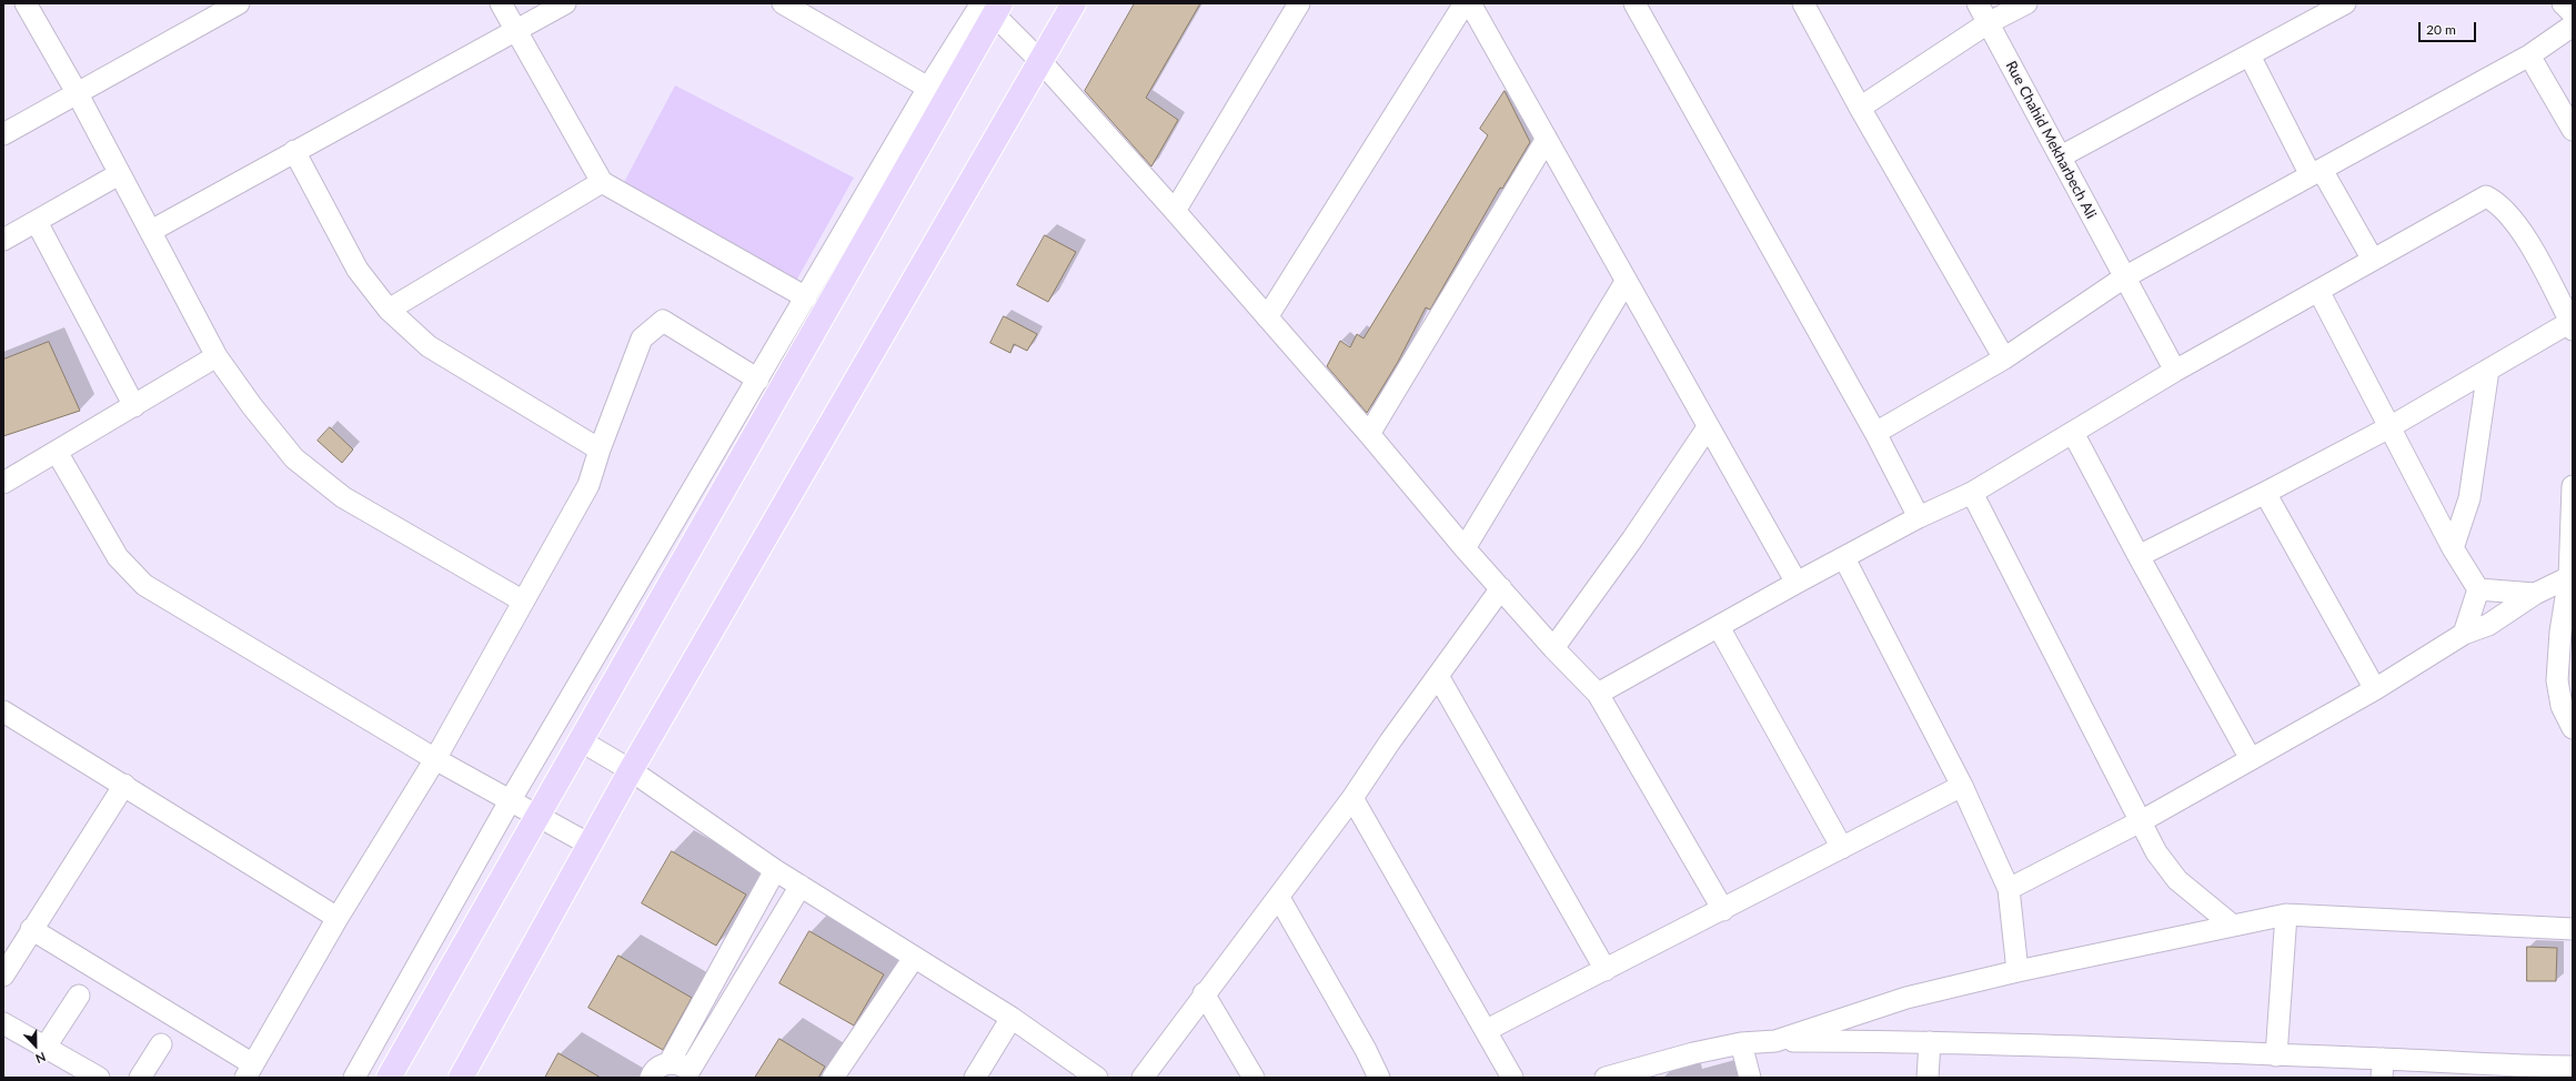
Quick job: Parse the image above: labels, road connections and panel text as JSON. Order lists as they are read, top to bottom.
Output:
{
  "streets": {
    "street": ["Rue Chahid Mekharbech Ali"]
  },
  "scale_bar": "20 m",
  "north": "bottom"
}
